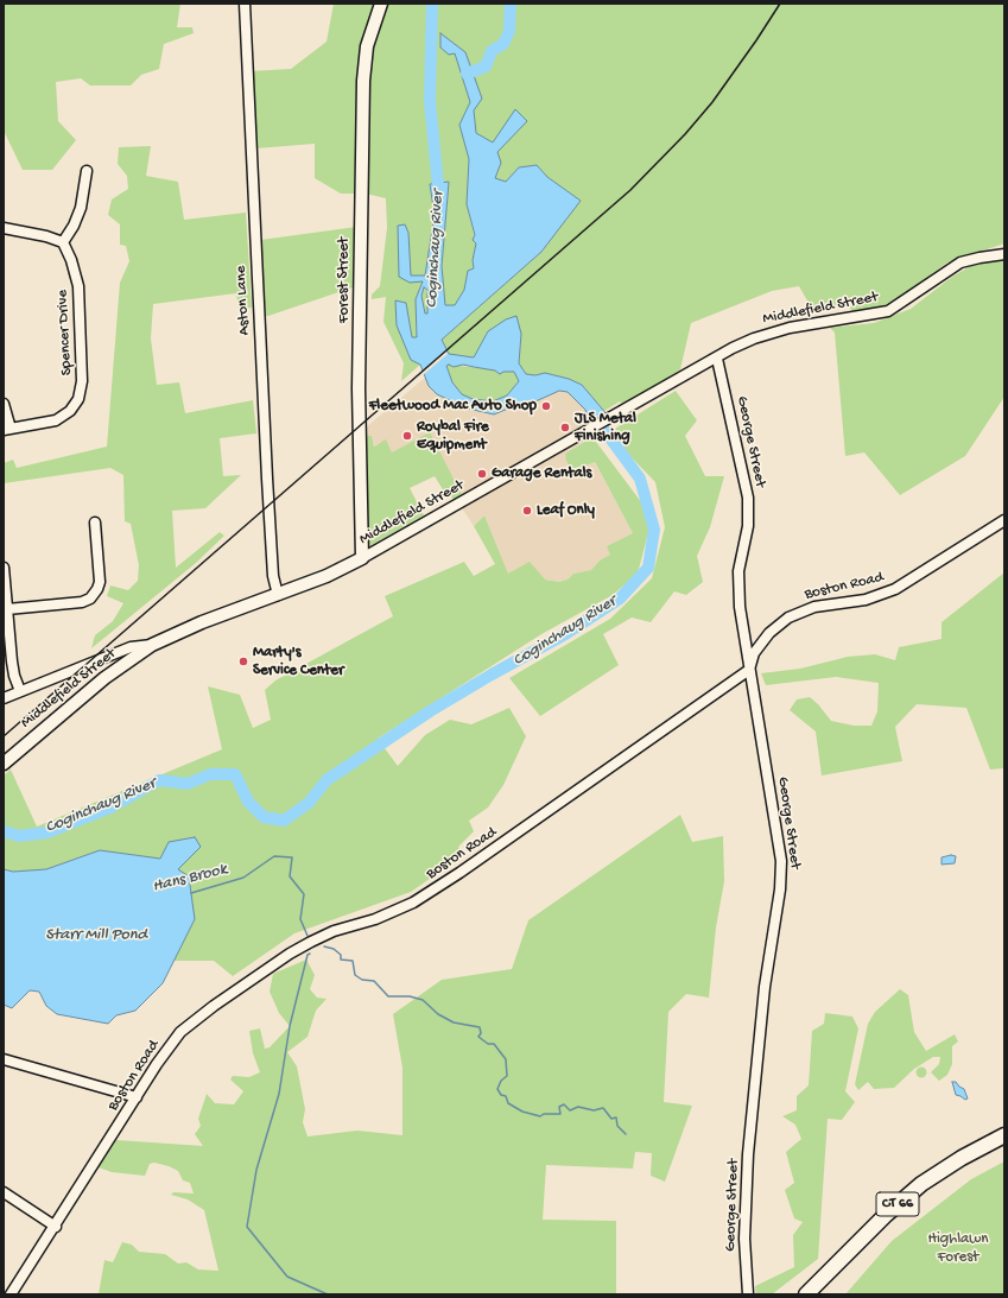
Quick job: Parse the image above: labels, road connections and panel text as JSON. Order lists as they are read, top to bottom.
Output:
{
  "streets": {
    "highway": ["CT 66"],
    "main road": ["Forest Street", "Middlefield Street"],
    "street": [
      "Aston Lane",
      "Spencer Drive",
      "George Street",
      "Boston Road"
    ]
  },
  "crossings": [
    ["Forest Street", "Middlefield Street"],
    ["Aston Lane", "Middlefield Street"],
    ["Middlefield Street", "George Street"],
    ["George Street", "Boston Road"]
  ],
  "water": ["Coginchaug River", "Hans Brook", "Starr Mill Pond"],
  "parks": ["Highlawn Forest"],
  "places": [
    "Fleetwood Mac Auto Shop",
    "JLS Metal Finishing",
    "Roybal Fire Equipment",
    "Garage Rentals",
    "Leaf Only",
    "Marty's Service Center"
  ]
}
